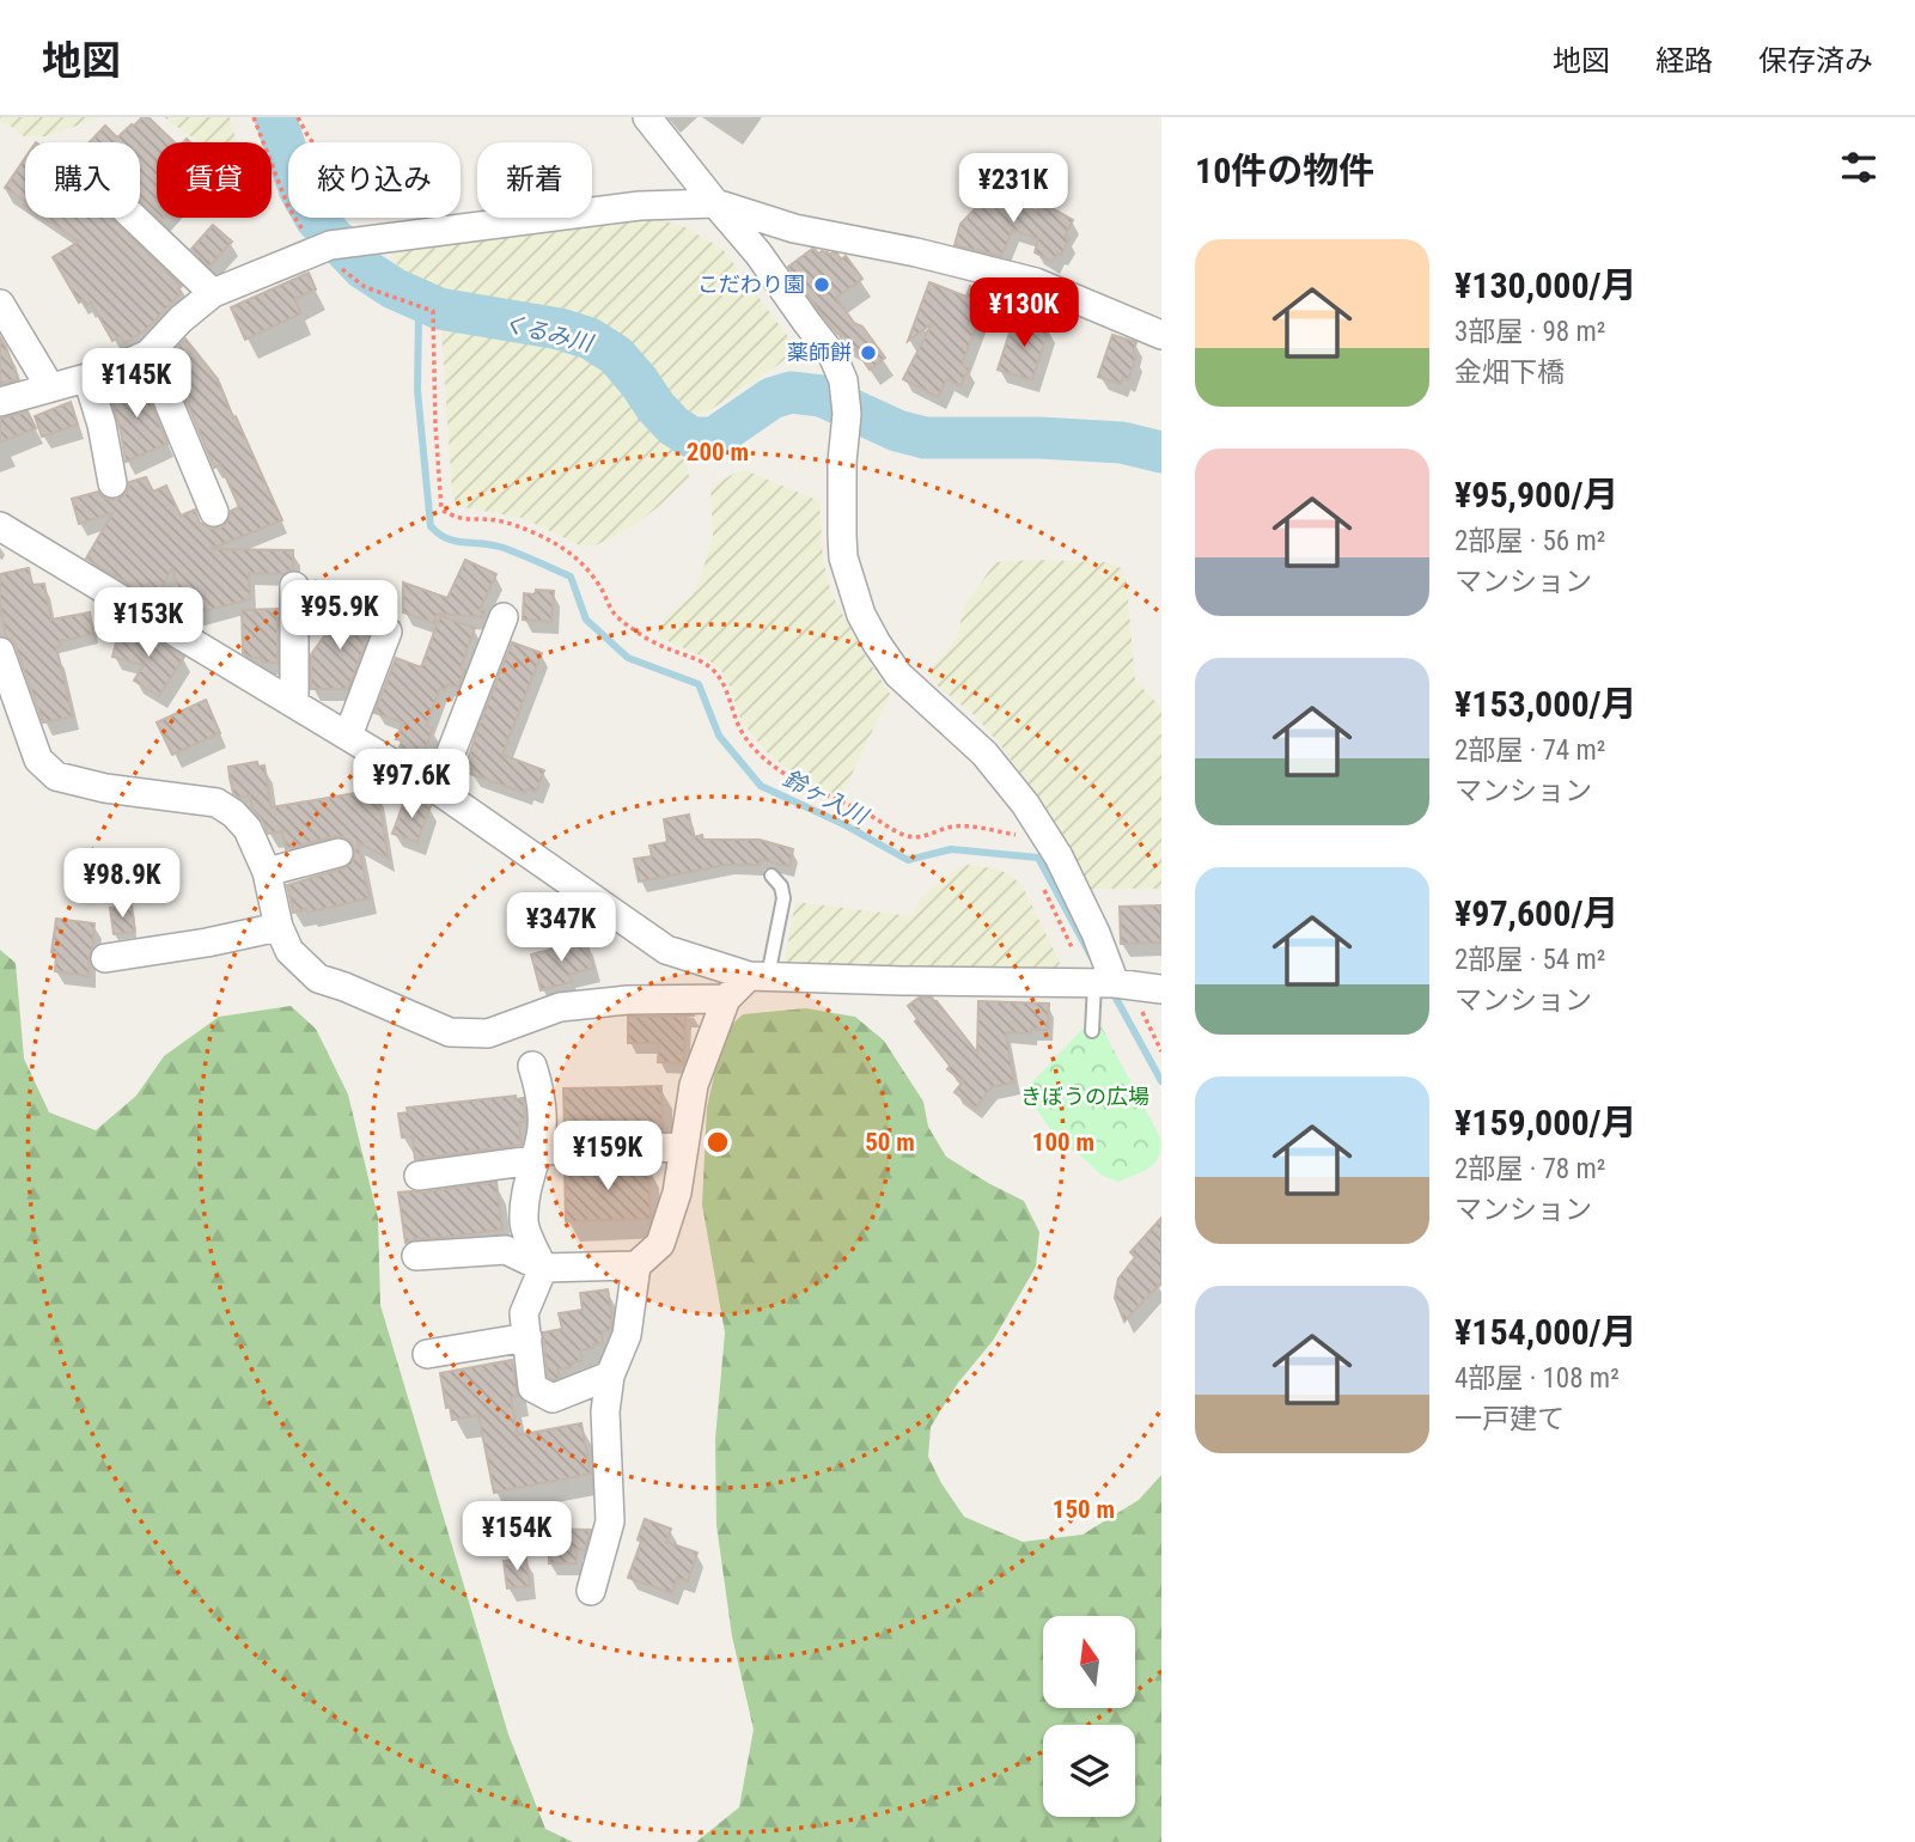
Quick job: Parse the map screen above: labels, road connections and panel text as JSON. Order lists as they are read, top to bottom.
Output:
{
  "water": ["くるみ川", "鈴ヶ入川"],
  "parks": ["きぼうの広場"],
  "places": ["こだわり園", "薬師餅"],
  "north": "top",
  "page": {
    "header": "地図",
    "nav": ["地図", "経路", "保存済み"],
    "heading": "10件の物件",
    "chip": [
      "購入",
      "賃貸",
      "絞り込み",
      "新着"
    ],
    "price": [
      "¥231K",
      "¥130K",
      "¥145K",
      "¥95.9K",
      "¥153K",
      "¥97.6K",
      "¥98.9K",
      "¥347K",
      "¥159K",
      "¥154K"
    ],
    "list": [
      {
        "name": "¥130,000/月",
        "note": "3部屋 · 98 m² · 金畑下橋"
      },
      {
        "name": "¥95,900/月",
        "note": "2部屋 · 56 m² · マンション"
      },
      {
        "name": "¥153,000/月",
        "note": "2部屋 · 74 m² · マンション"
      },
      {
        "name": "¥97,600/月",
        "note": "2部屋 · 54 m² · マンション"
      },
      {
        "name": "¥159,000/月",
        "note": "2部屋 · 78 m² · マンション"
      },
      {
        "name": "¥154,000/月",
        "note": "4部屋 · 108 m² · 一戸建て"
      }
    ]
  },
  "rings": [
    "200 m",
    "50 m",
    "100 m",
    "150 m"
  ]
}
